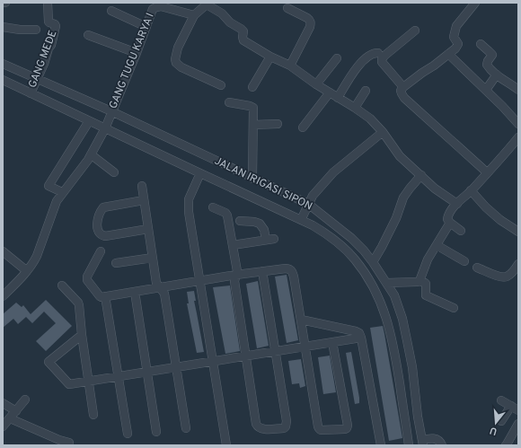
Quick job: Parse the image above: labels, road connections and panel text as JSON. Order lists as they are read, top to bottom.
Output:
{
  "streets": {
    "street": ["GANG MEDE", "GANG TUGU KARYA I", "JALAN IRIGASI SIPON"]
  },
  "crossings": [
    ["GANG MEDE", "JALAN IRIGASI SIPON"],
    ["GANG TUGU KARYA I", "JALAN IRIGASI SIPON"]
  ],
  "north": "bottom"
}
